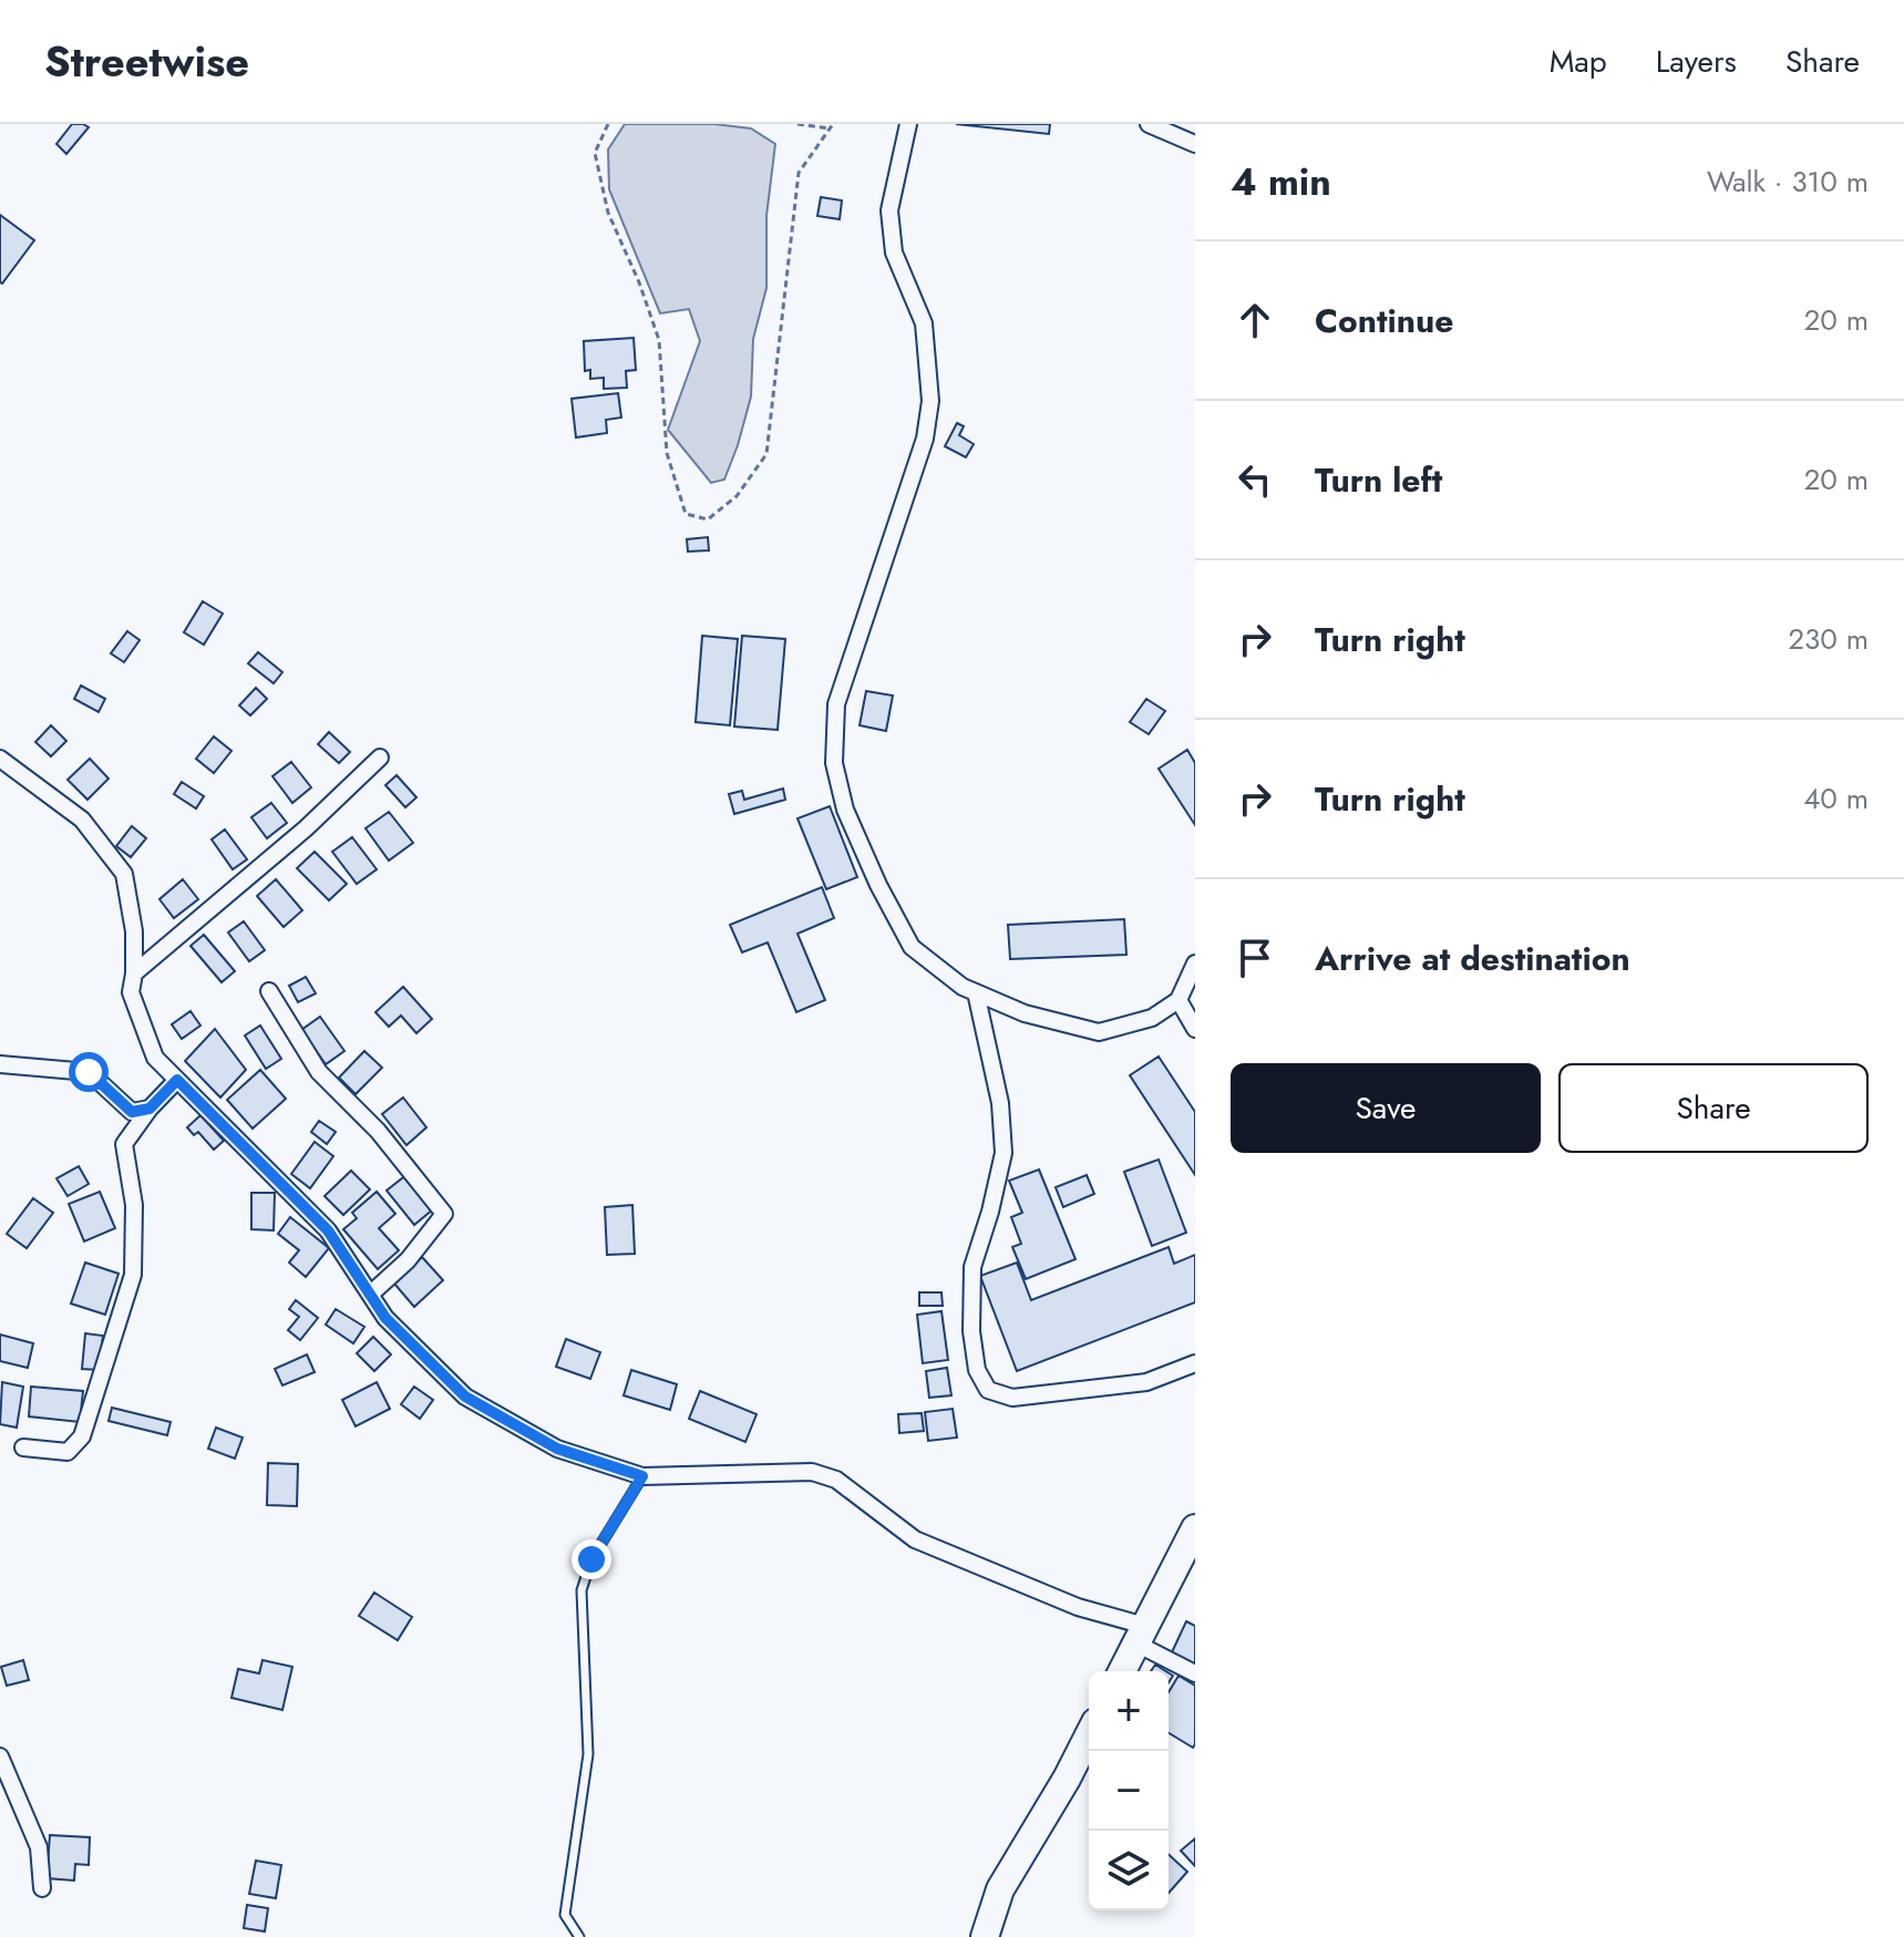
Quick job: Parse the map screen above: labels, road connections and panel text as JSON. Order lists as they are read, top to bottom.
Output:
{
  "page": {
    "header": "Streetwise",
    "nav": ["Map", "Layers", "Share"],
    "heading": ["4 min", "Walk · 310 m"],
    "list": [
      ["Continue", "20 m"],
      ["Turn left", "20 m"],
      ["Turn right", "230 m"],
      ["Turn right", "40 m"],
      "Arrive at destination"
    ],
    "buttons": ["Save", "Share"],
    "map_buttons": ["+", "−"]
  }
}
